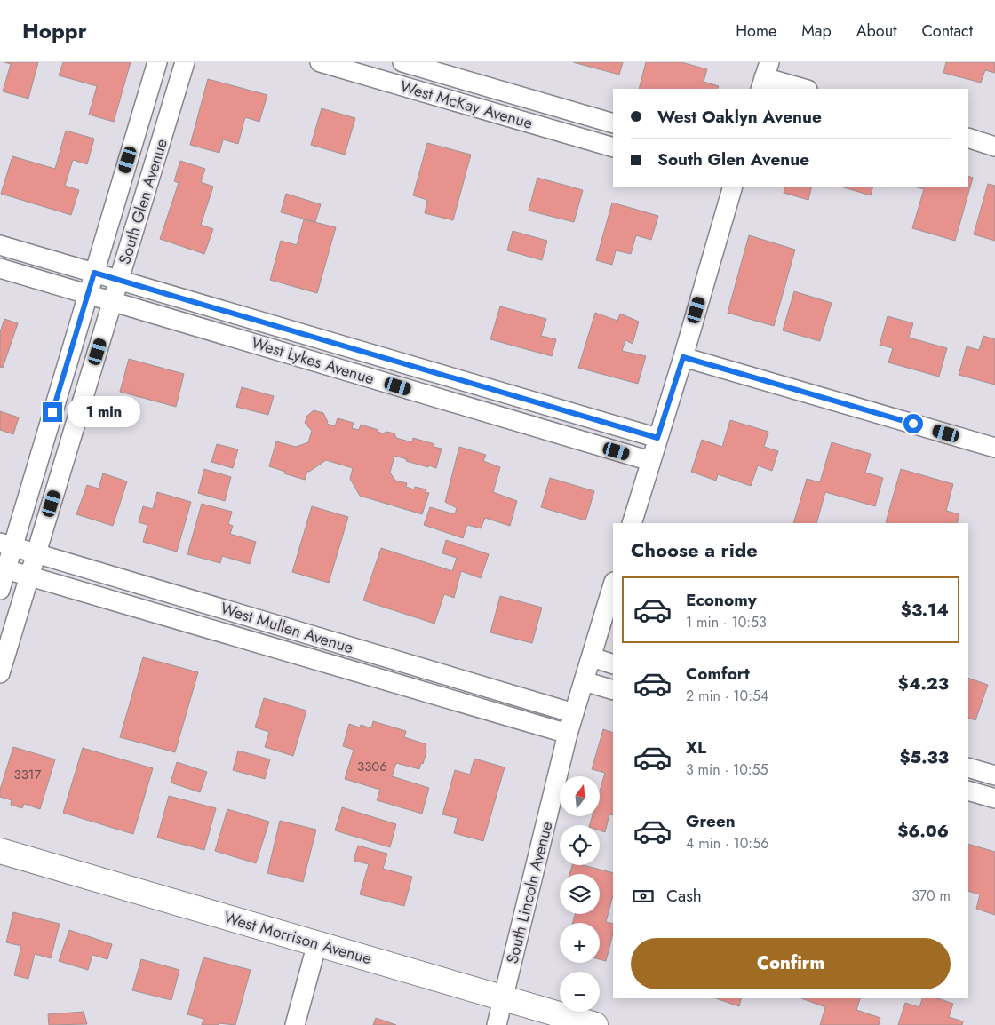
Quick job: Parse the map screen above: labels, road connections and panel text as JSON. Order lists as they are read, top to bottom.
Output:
{
  "streets": {
    "street": [
      "West McKay Avenue",
      "South Glen Avenue",
      "West Lykes Avenue",
      "West Mullen Avenue",
      "South Lincoln Avenue",
      "West Morrison Avenue"
    ]
  },
  "crossings": [
    ["South Glen Avenue", "West Lykes Avenue"],
    ["South Glen Avenue", "West Mullen Avenue"],
    ["West Mullen Avenue", "South Lincoln Avenue"],
    ["South Lincoln Avenue", "West Morrison Avenue"]
  ],
  "house_numbers": ["3306", "3317"],
  "north": "top",
  "page": {
    "header": "Hoppr",
    "nav": [
      "Home",
      "Map",
      "About",
      "Contact"
    ],
    "banner": ["West Oaklyn Avenue", "South Glen Avenue"],
    "bubble": "1 min",
    "heading": "Choose a ride",
    "list": [
      {
        "name": "Economy",
        "note": "1 min · 10:53",
        "value": "$3.14"
      },
      {
        "name": "Comfort",
        "note": "2 min · 10:54",
        "value": "$4.23"
      },
      {
        "name": "XL",
        "note": "3 min · 10:55",
        "value": "$5.33"
      },
      {
        "name": "Green",
        "note": "4 min · 10:56",
        "value": "$6.06"
      }
    ],
    "map_buttons": ["+", "−"],
    "pay": ["Cash", "370 m"],
    "buttons": "Confirm"
  }
}
